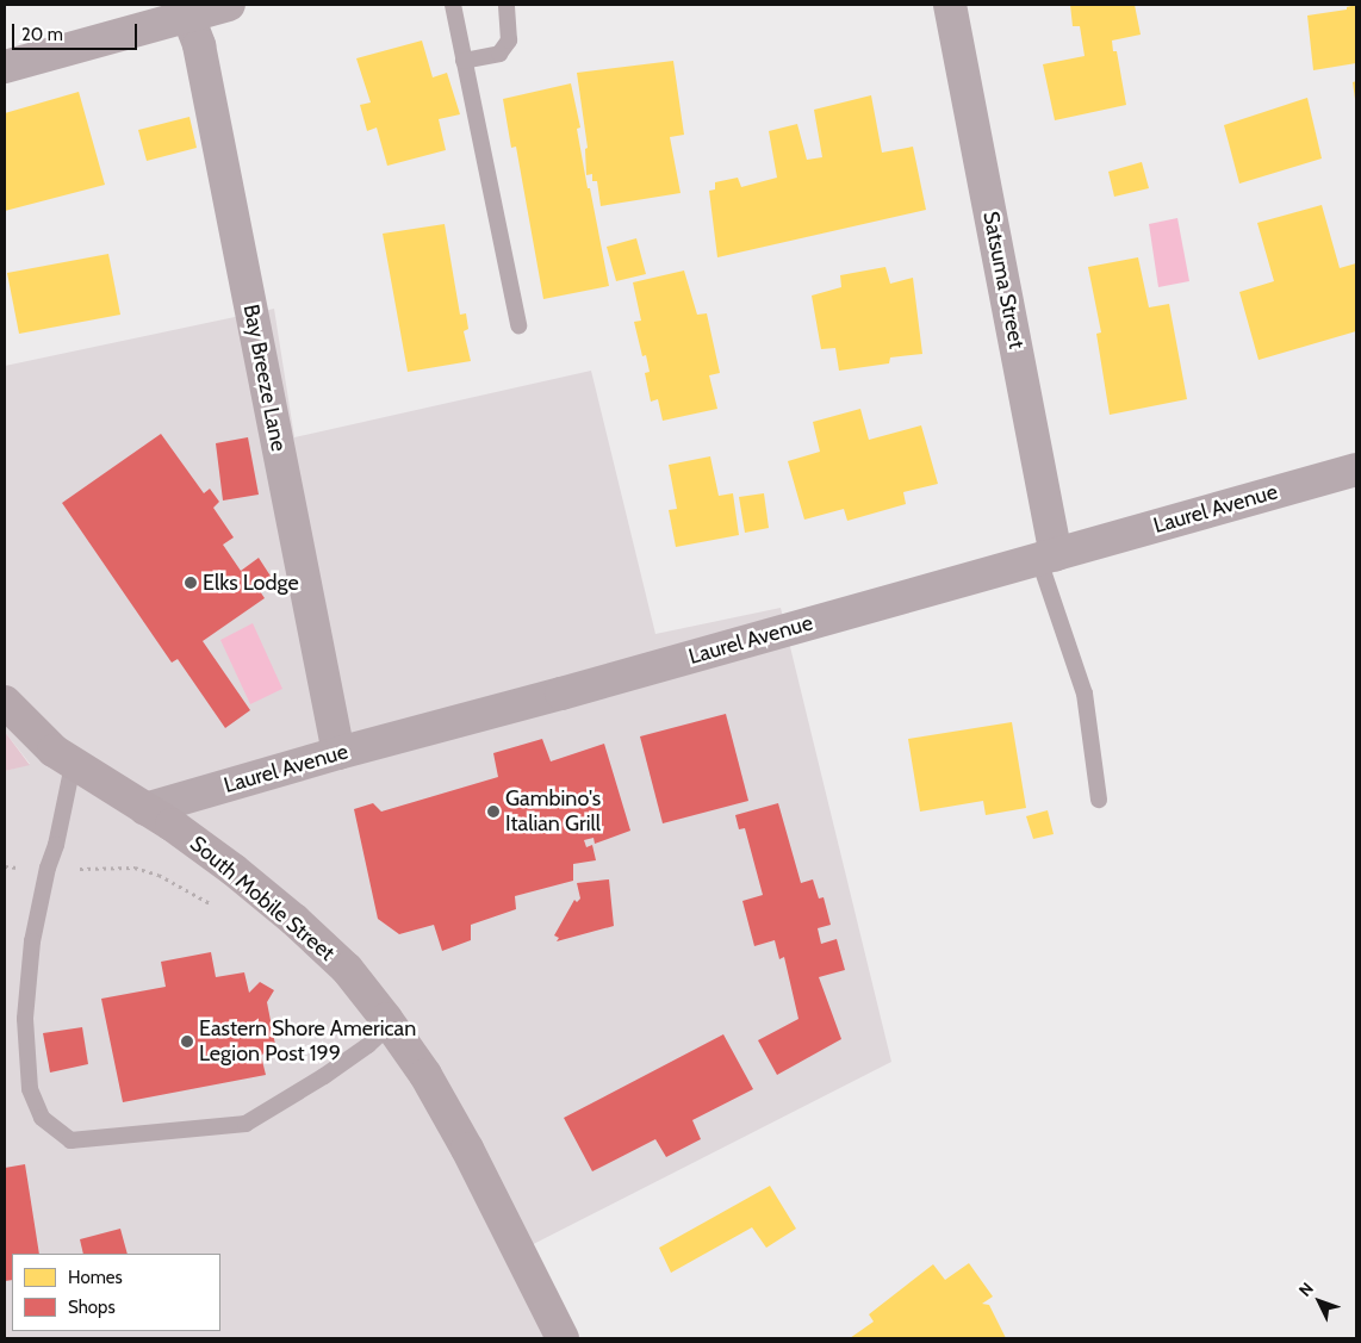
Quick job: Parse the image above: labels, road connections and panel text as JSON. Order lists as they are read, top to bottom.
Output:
{
  "streets": {
    "main road": ["South Mobile Street"],
    "street": ["Satsuma Street", "Bay Breeze Lane", "Laurel Avenue"]
  },
  "crossings": [
    ["Satsuma Street", "Laurel Avenue"],
    ["Bay Breeze Lane", "Laurel Avenue"],
    ["Laurel Avenue", "South Mobile Street"]
  ],
  "places": ["Elks Lodge", "Gambino's Italian Grill", "Eastern Shore American Legion Post 199"],
  "legend": ["Homes", "Shops"],
  "scale_bar": "20 m",
  "north": "top left"
}
